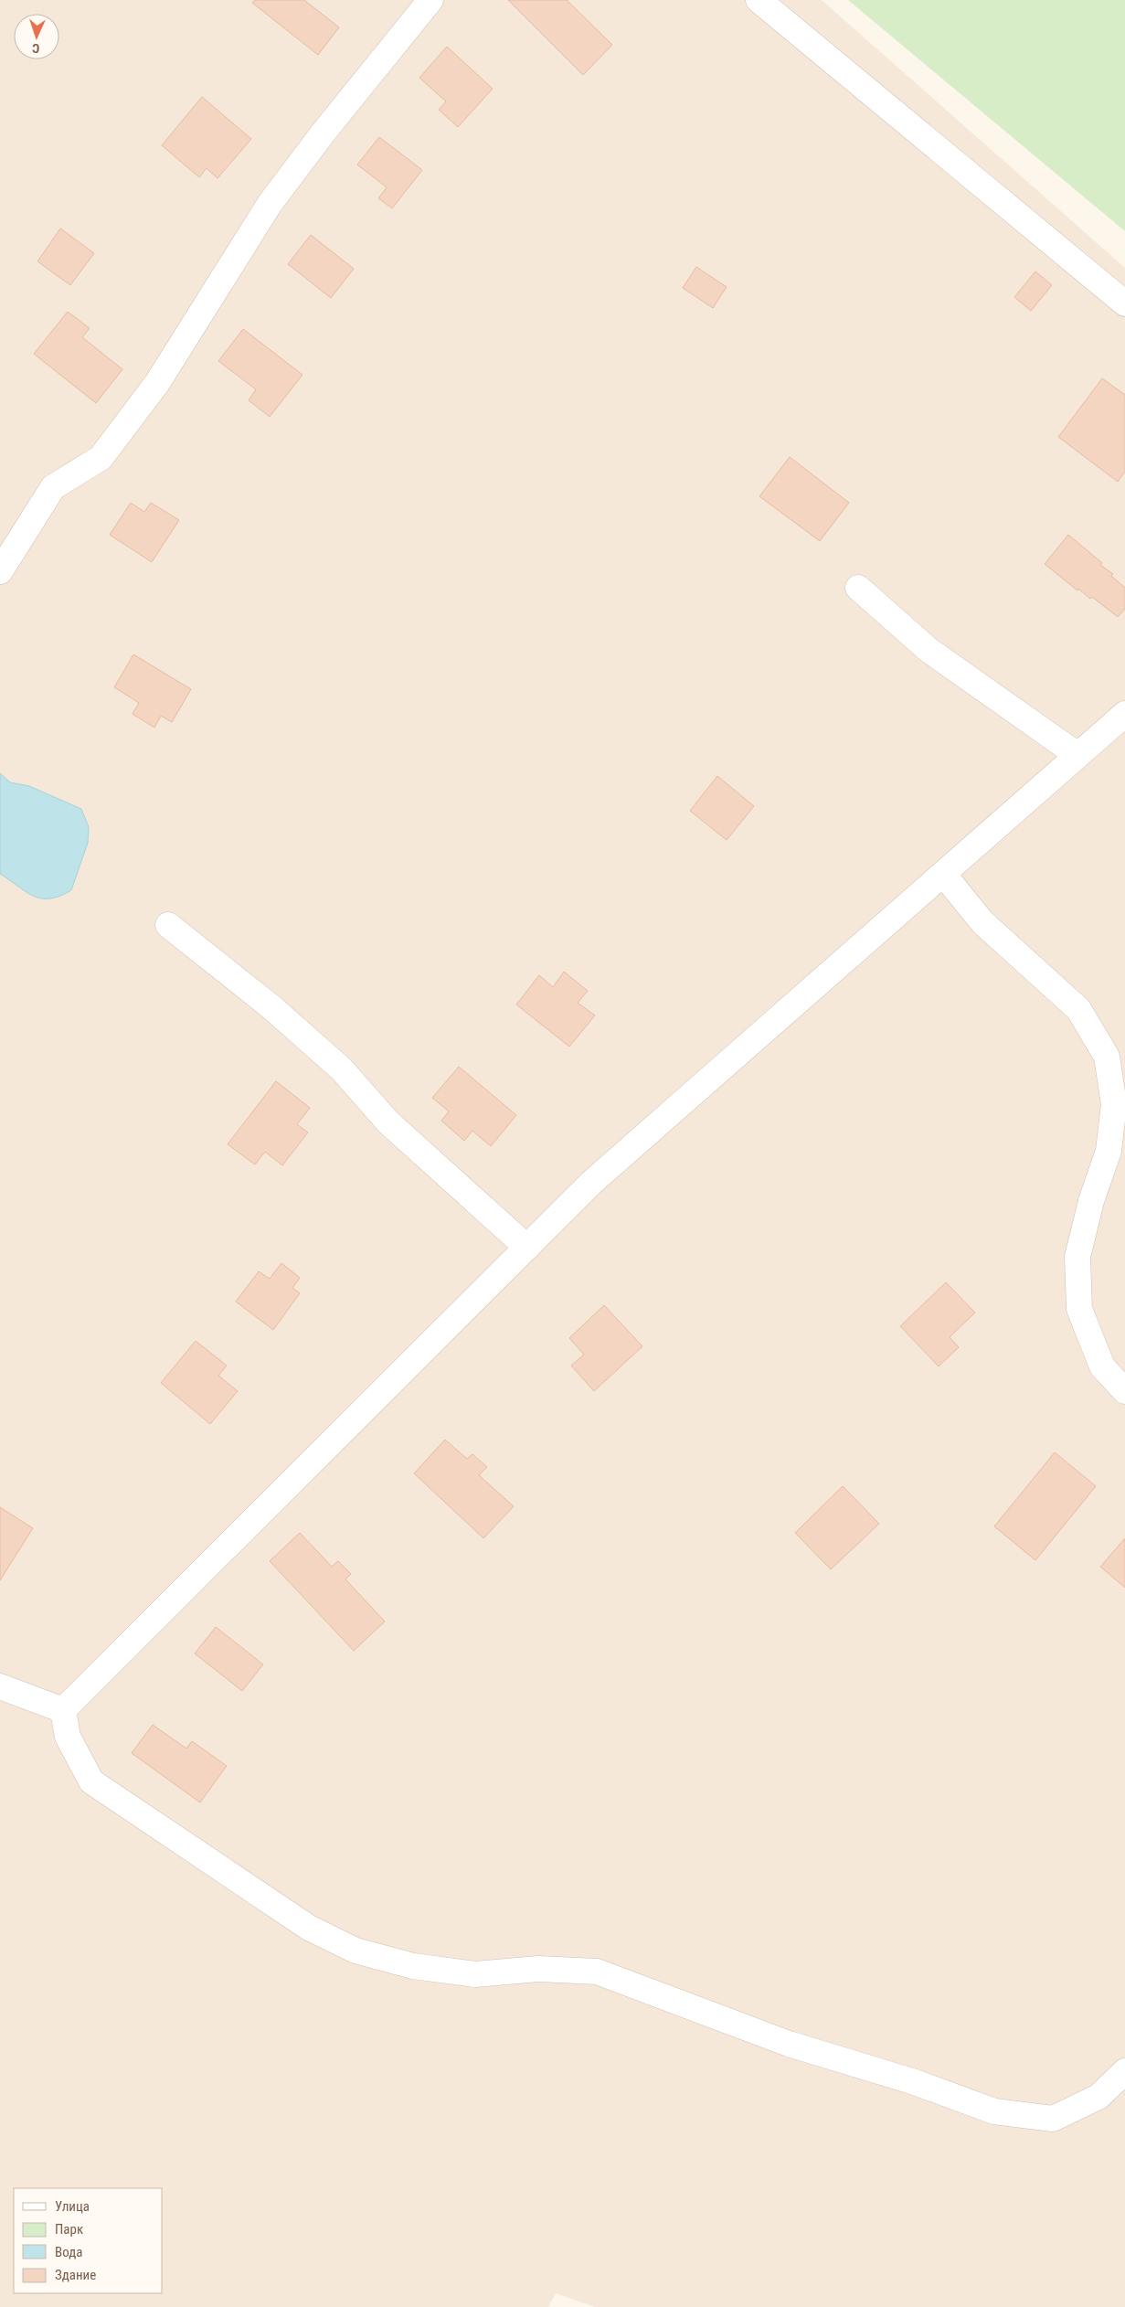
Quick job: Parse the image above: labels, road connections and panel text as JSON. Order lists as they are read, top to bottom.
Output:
{
  "legend": [
    "Улица",
    "Парк",
    "Вода",
    "Здание"
  ],
  "north": "bottom"
}
